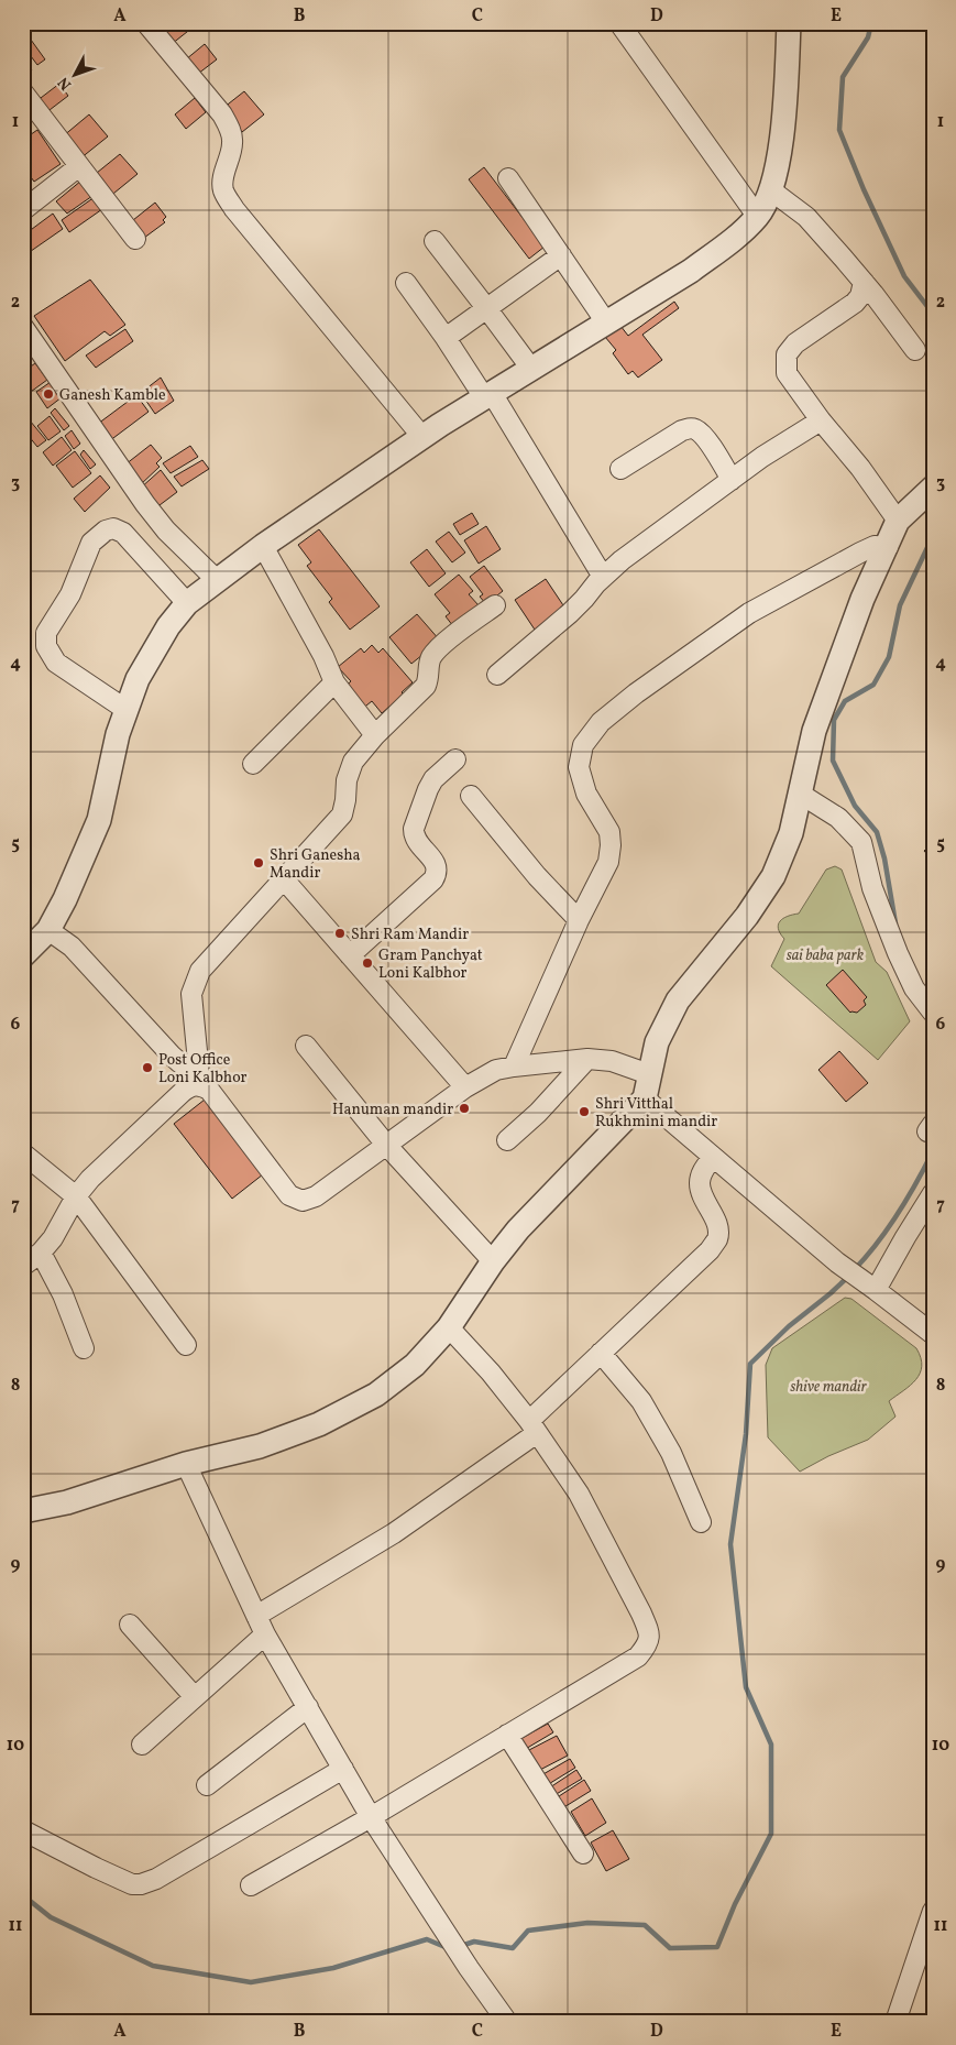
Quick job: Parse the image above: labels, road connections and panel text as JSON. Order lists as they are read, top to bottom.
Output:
{
  "parks": ["sai baba park", "shive mandir"],
  "places": [
    "Ganesh Kamble",
    "Shri Ganesha Mandir",
    "Shri Ram Mandir",
    "Gram Panchyat Loni Kalbhor",
    "Post Office Loni Kalbhor",
    "Hanuman mandir",
    "Shri Vitthal Rukhmini mandir"
  ],
  "north": "bottom left",
  "grid": {
    "columns": [
      "A",
      "B",
      "C",
      "D",
      "E"
    ],
    "rows": [
      "1",
      "2",
      "3",
      "4",
      "5",
      "6",
      "7",
      "8",
      "9",
      "10",
      "11"
    ]
  }
}
